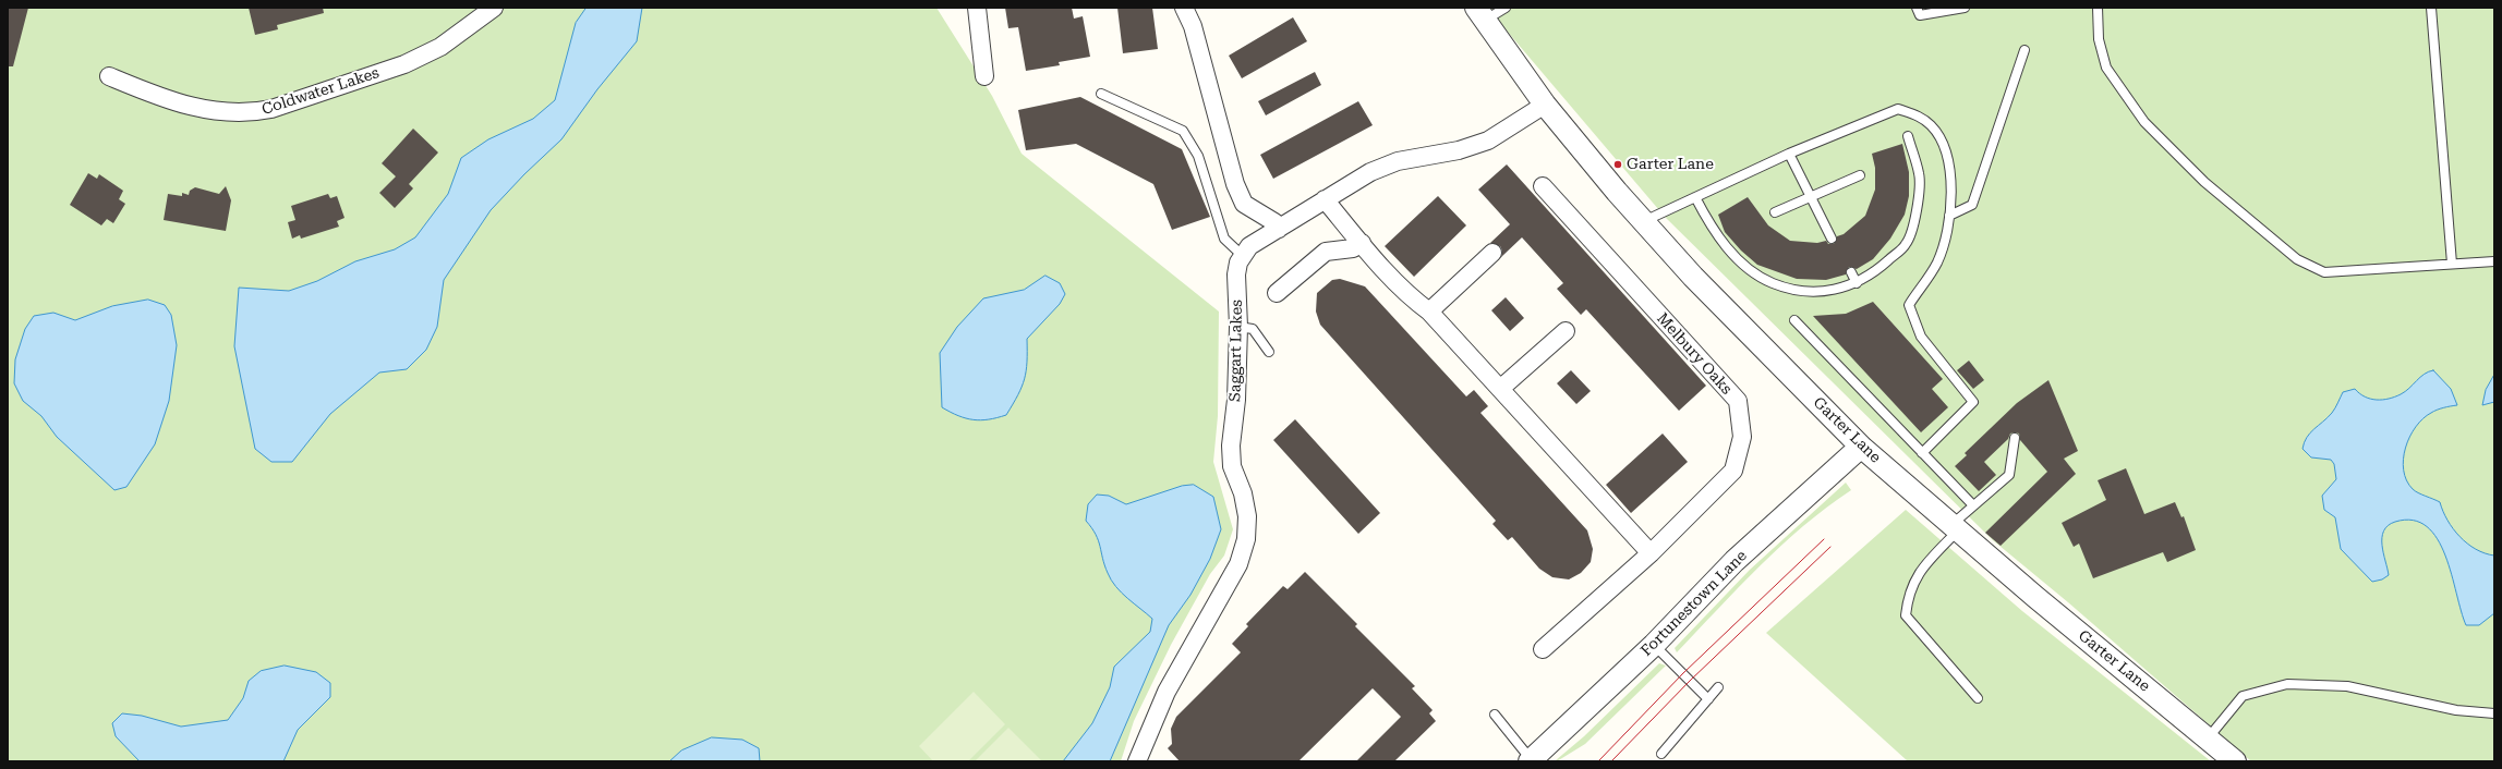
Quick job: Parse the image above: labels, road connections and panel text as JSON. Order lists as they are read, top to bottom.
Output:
{
  "streets": {
    "street": [
      "Coldwater Lakes",
      "Saggart Lakes",
      "Melbury Oaks",
      "Garter Lane",
      "Fortunestown Lane"
    ]
  },
  "crossings": [
    ["Saggart Lakes", "Garter Lane"],
    ["Garter Lane", "Fortunestown Lane"]
  ],
  "places": ["Garter Lane"]
}
